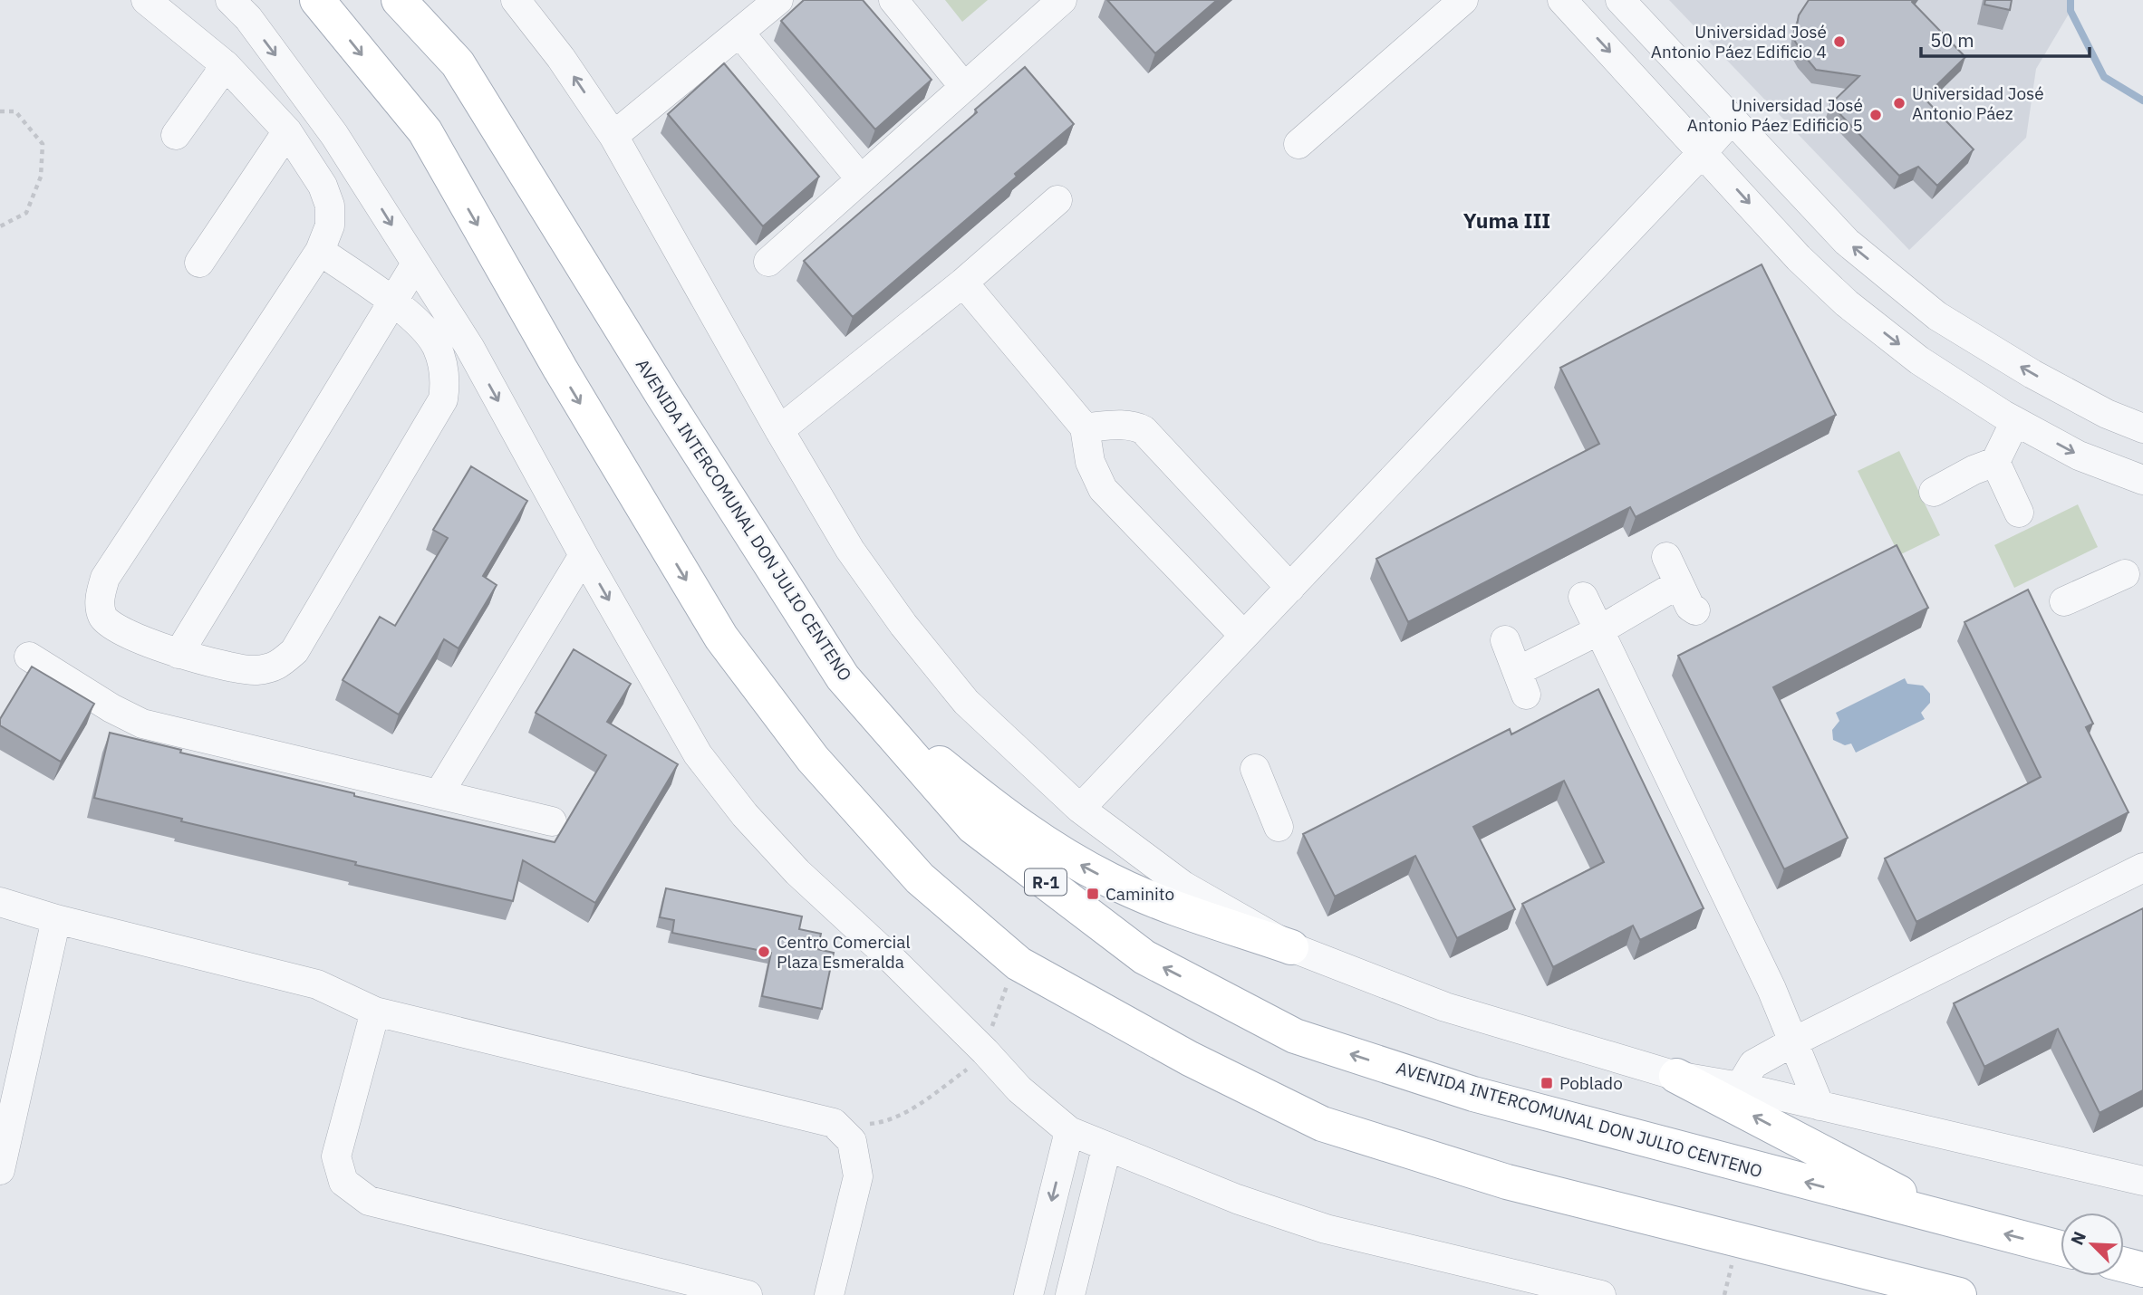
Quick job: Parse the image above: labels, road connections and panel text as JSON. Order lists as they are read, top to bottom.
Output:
{
  "streets": {
    "main road": ["AVENIDA INTERCOMUNAL DON JULIO CENTENO", "R-1"]
  },
  "districts": ["Yuma III"],
  "places": {
    "other": [
      "Universidad José Antonio Páez Edificio 4",
      "Universidad José Antonio Páez",
      "Universidad José Antonio Páez Edificio 5",
      "Centro Comercial Plaza Esmeralda"
    ],
    "transit": ["Caminito", "Poblado"]
  },
  "scale_bar": "50 m",
  "north": "top left"
}
